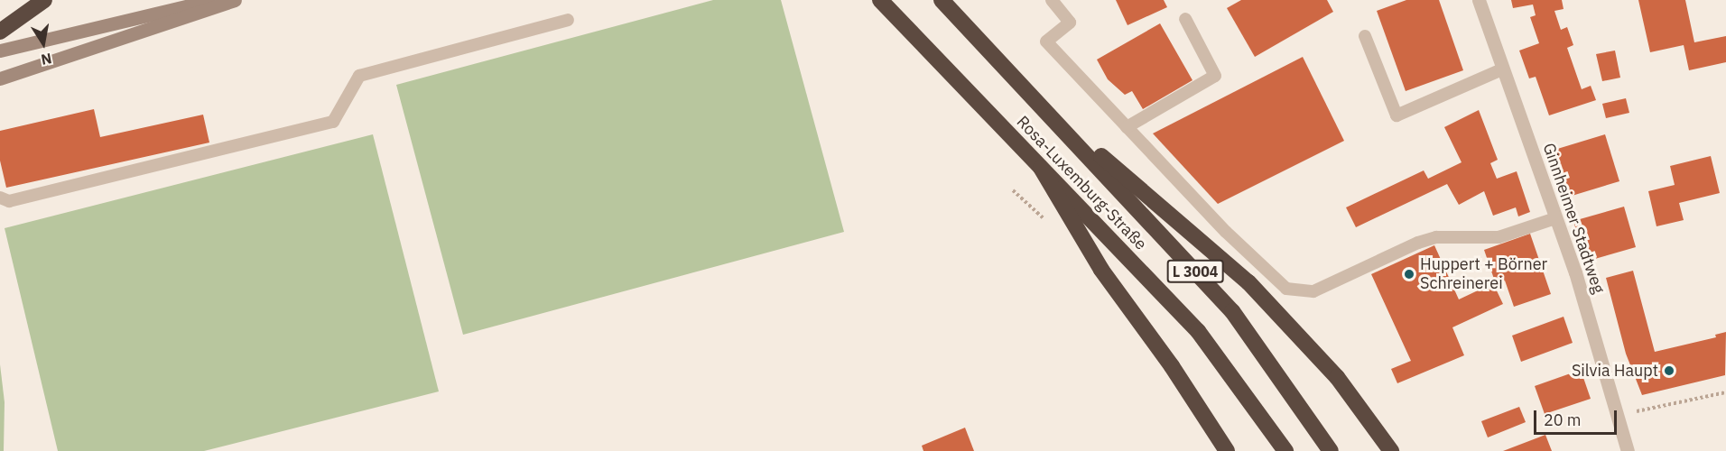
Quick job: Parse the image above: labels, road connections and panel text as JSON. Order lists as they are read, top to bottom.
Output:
{
  "streets": {
    "highway": ["Rosa-Luxemburg-Straße", "L 3004"],
    "street": ["Ginnheimer Stadtweg"]
  },
  "places": ["Huppert + Börner Schreinerei", "Silvia Haupt"],
  "scale_bar": "20 m",
  "north": "bottom"
}
